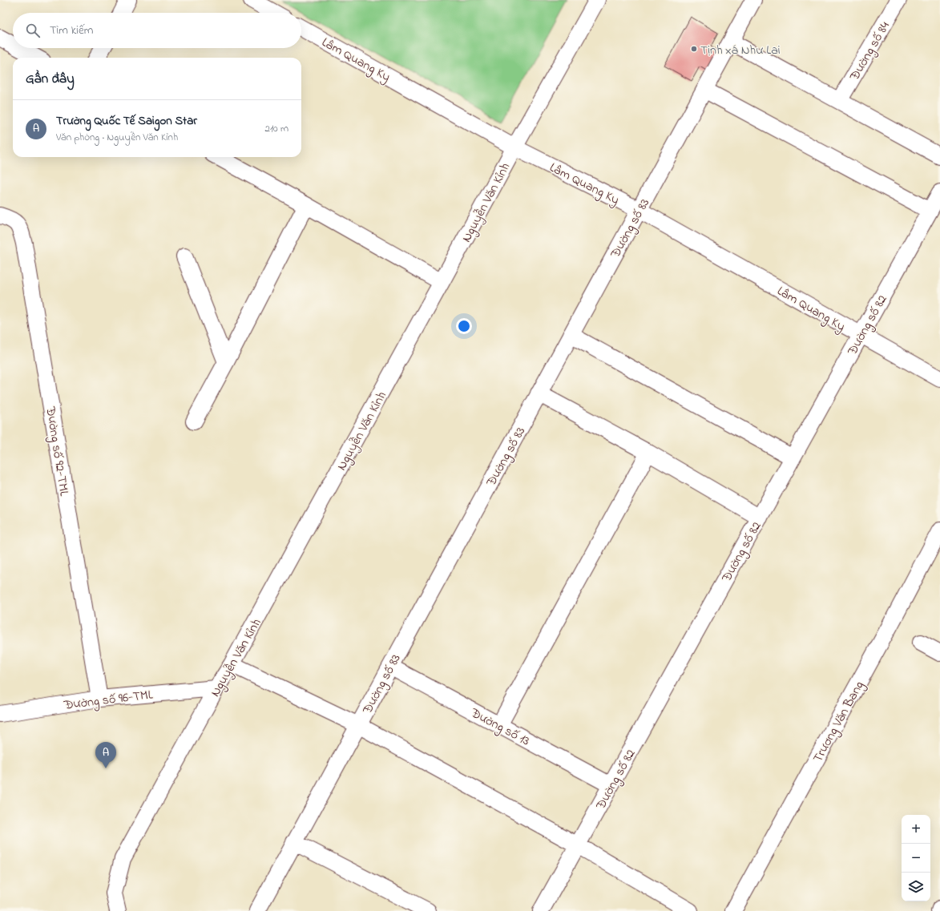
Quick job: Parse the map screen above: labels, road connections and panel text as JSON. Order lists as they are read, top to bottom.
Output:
{
  "streets": {
    "street": [
      "Đường số 84",
      "Lâm Quang Ky",
      "Nguyễn Văn Kỉnh",
      "Đường số 83",
      "Đường số 82",
      "Đường số 92-TML",
      "Đường số 96-TML",
      "Trương Văn Bang",
      "Đường số 13"
    ]
  },
  "crossings": [
    ["Lâm Quang Ky", "Nguyễn Văn Kỉnh"],
    ["Lâm Quang Ky", "Đường số 83"],
    ["Lâm Quang Ky", "Đường số 82"],
    ["Nguyễn Văn Kỉnh", "Đường số 96-TML"],
    ["Đường số 83", "Đường số 13"],
    ["Đường số 82", "Đường số 13"],
    ["Đường số 92-TML", "Đường số 96-TML"]
  ],
  "places": ["Tịnh xá Như Lai"],
  "page": {
    "search": "Tìm kiếm",
    "heading": "Gần đây",
    "list": [
      {
        "mark": "A",
        "name": "Trường Quốc Tế Saigon Star",
        "note": "Văn phòng · Nguyễn Văn Kỉnh",
        "value": "210 m"
      }
    ],
    "pins": "A",
    "map_buttons": ["+", "−"]
  }
}
